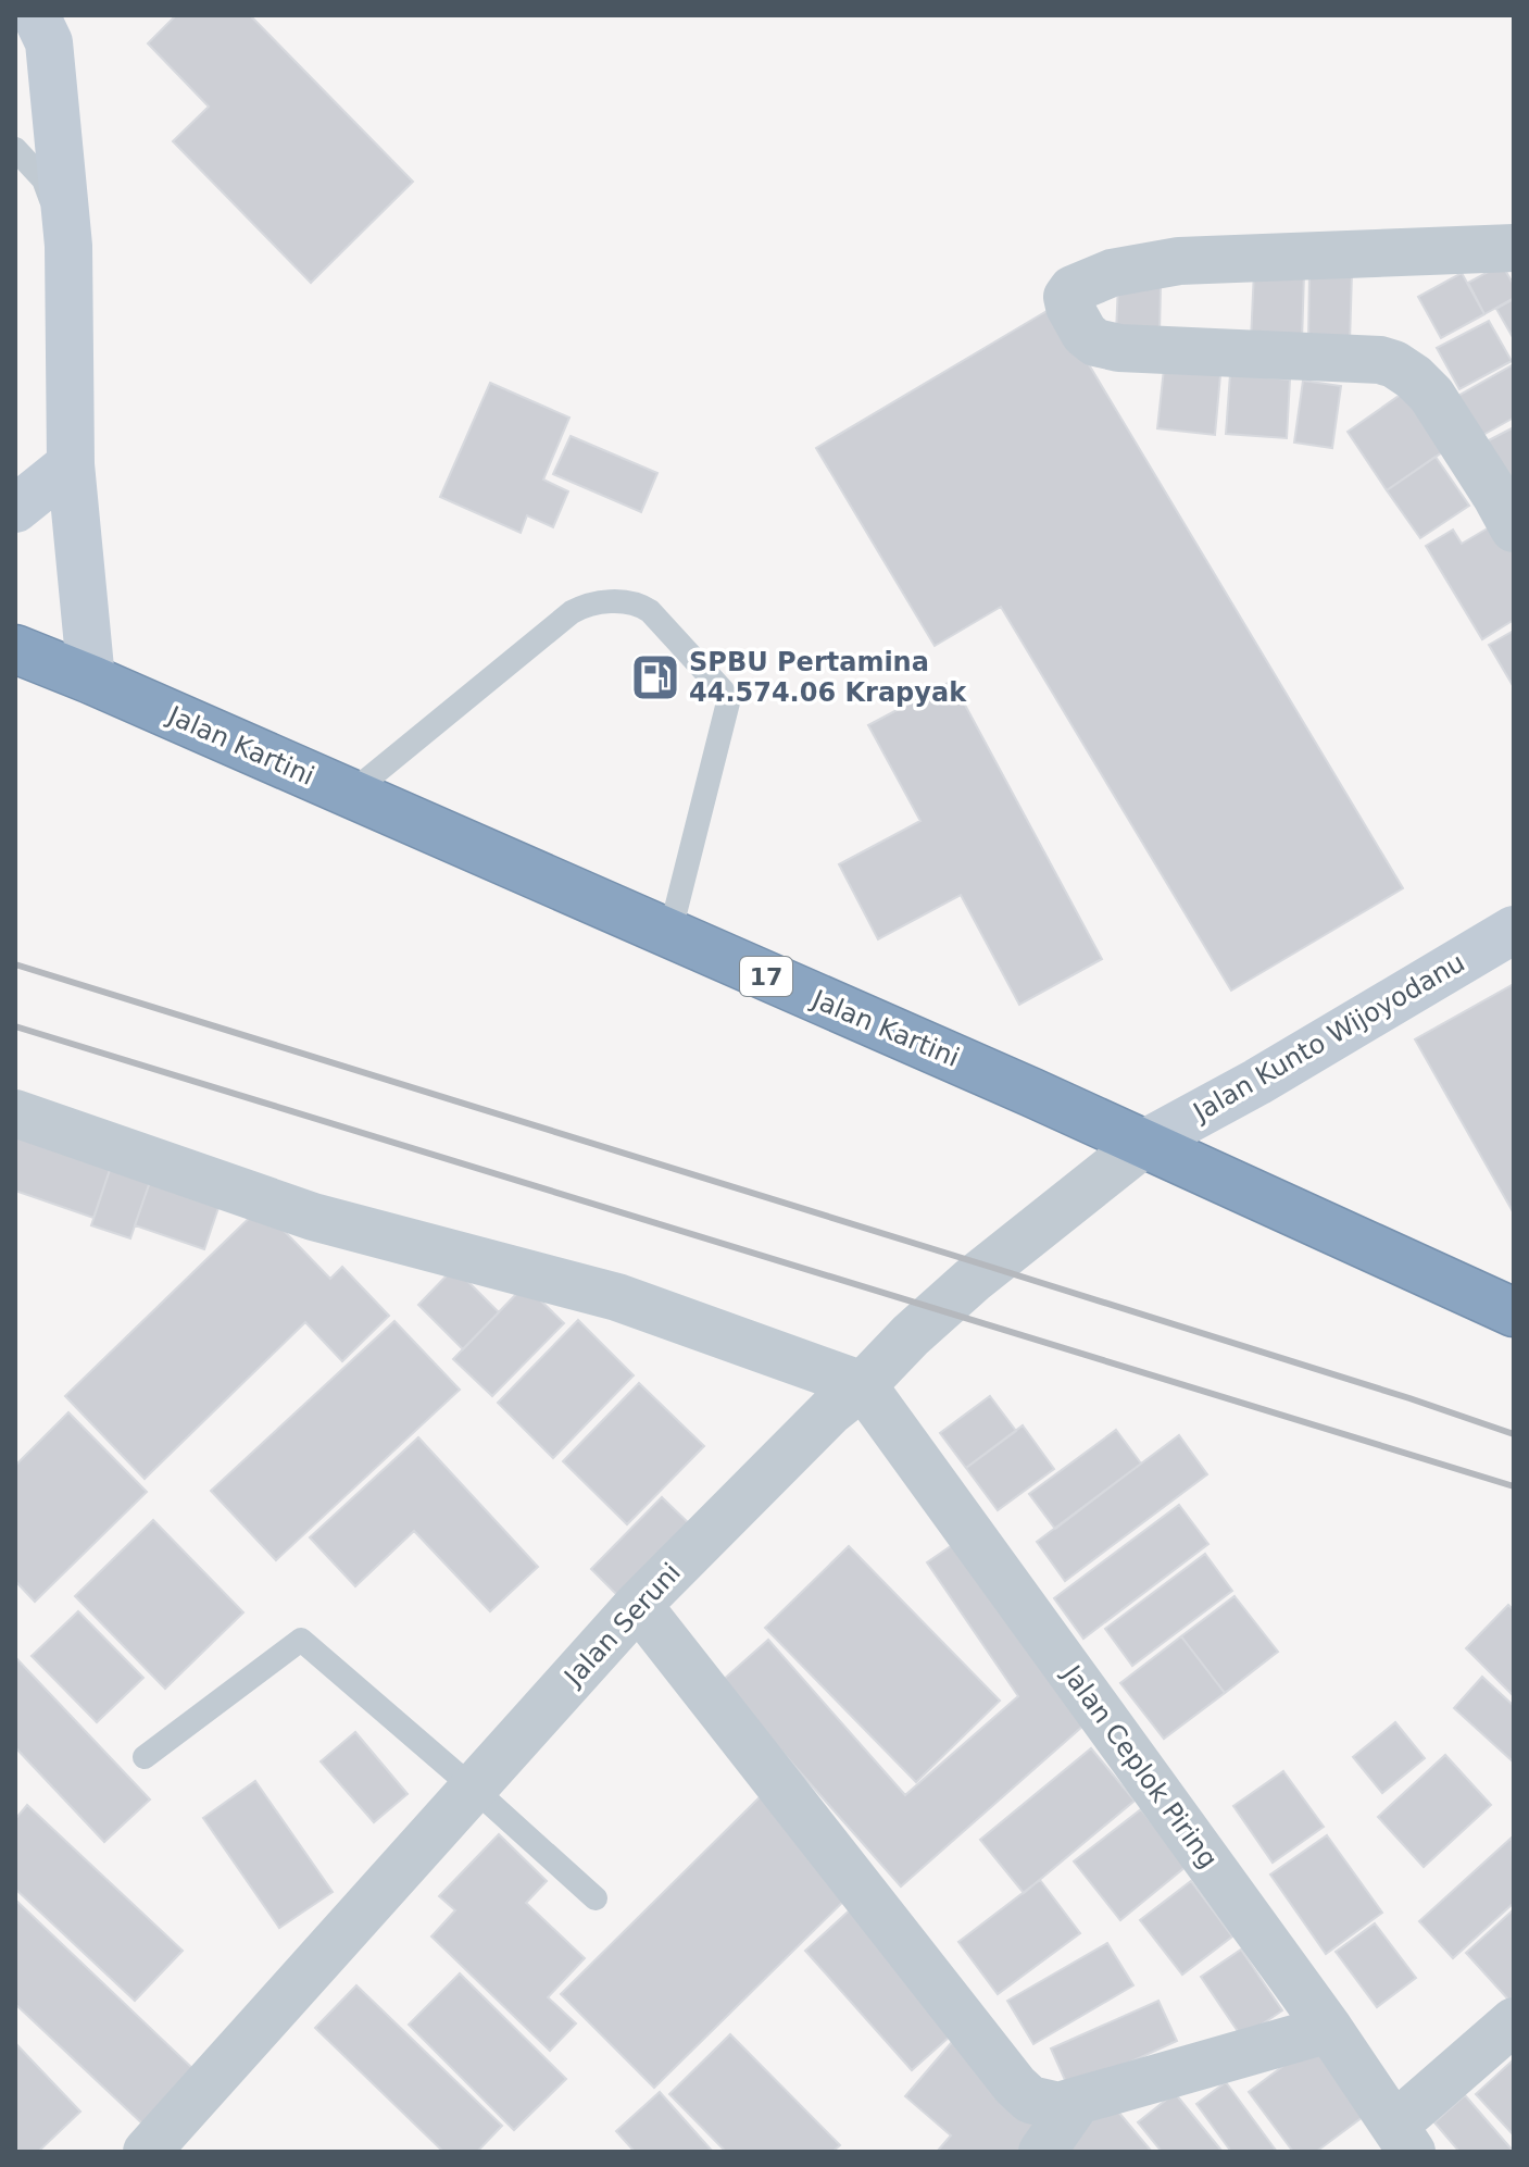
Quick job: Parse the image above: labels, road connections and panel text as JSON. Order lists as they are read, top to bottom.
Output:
{
  "streets": {
    "highway": ["Jalan Kartini", "17"],
    "street": ["Jalan Kunto Wijoyodanu", "Jalan Seruni", "Jalan Ceplok Piring"]
  },
  "crossings": [
    ["Jalan Kartini", "Jalan Kunto Wijoyodanu"],
    ["Jalan Kartini", "Jalan Seruni"],
    ["Jalan Kunto Wijoyodanu", "Jalan Seruni"],
    ["Jalan Seruni", "Jalan Ceplok Piring"]
  ],
  "places": {
    "fuel station": ["SPBU Pertamina 44.574.06 Krapyak"]
  }
}
